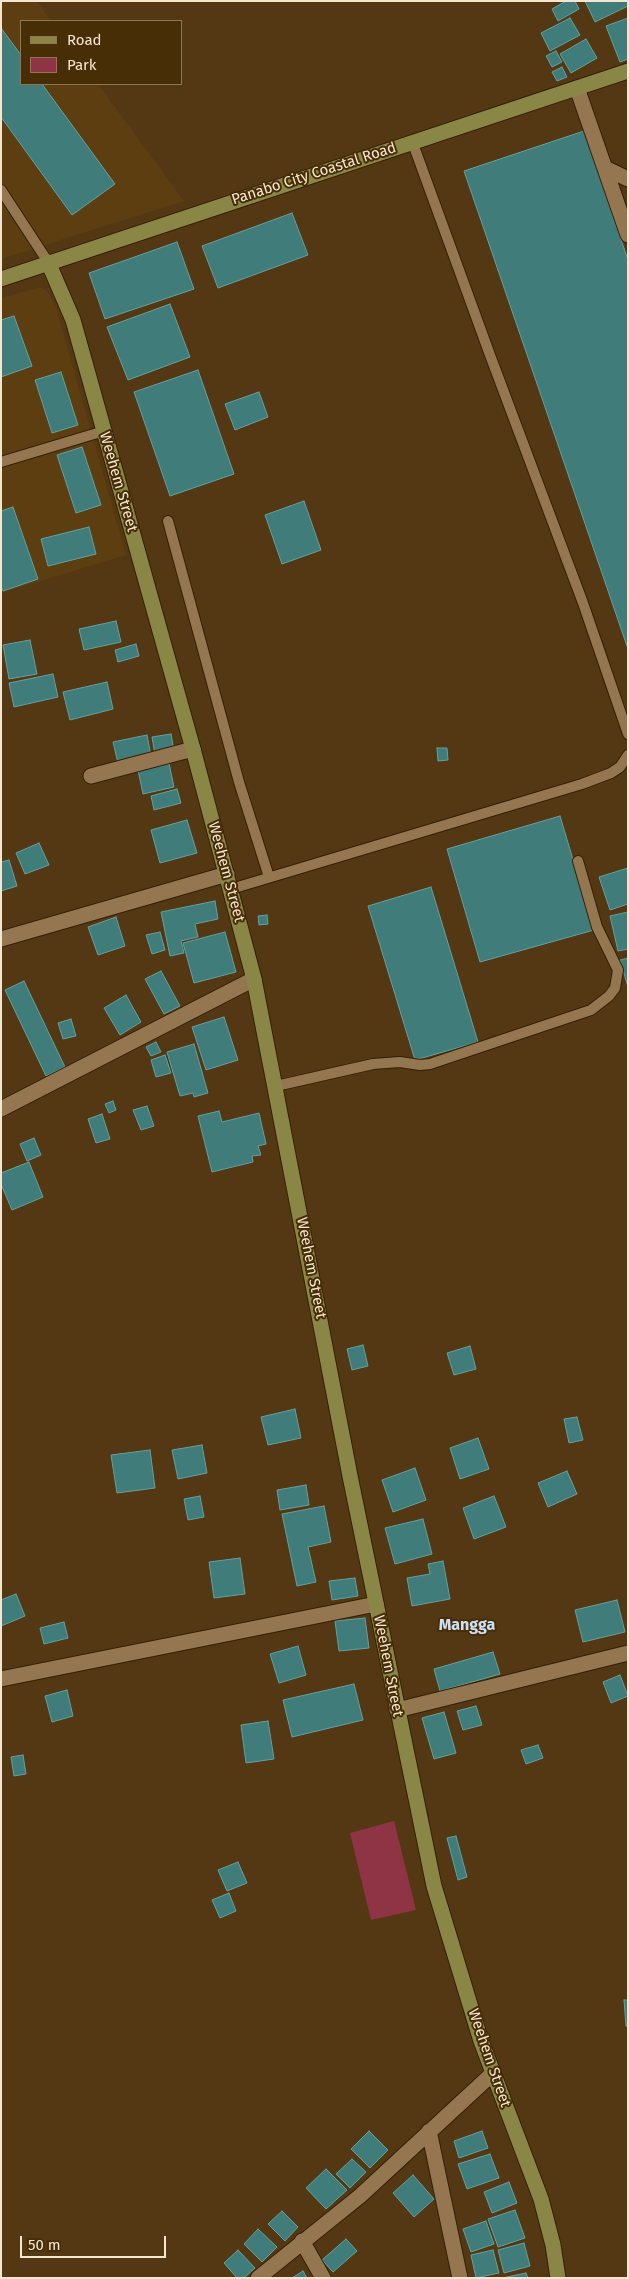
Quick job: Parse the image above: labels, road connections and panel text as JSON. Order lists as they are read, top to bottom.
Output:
{
  "streets": {
    "street": ["Panabo City Coastal Road", "Weehem Street"]
  },
  "crossings": [
    ["Panabo City Coastal Road", "Weehem Street"]
  ],
  "districts": ["Mangga"],
  "legend": ["Road", "Park"],
  "scale_bar": "50 m"
}
